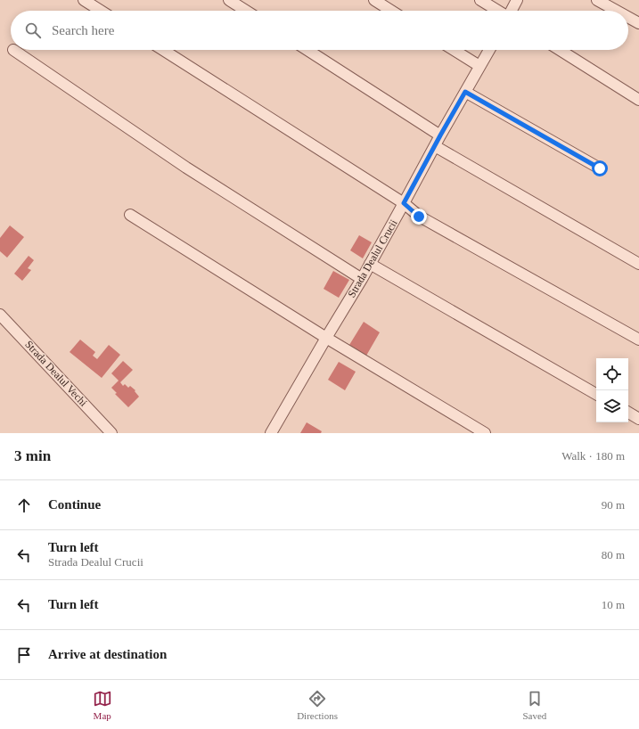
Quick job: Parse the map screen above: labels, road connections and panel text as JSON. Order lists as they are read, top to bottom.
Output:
{
  "streets": {
    "street": ["Strada Dealul Crucii", "Strada Dealul Vechi"]
  },
  "page": {
    "search": "Search here",
    "heading": ["3 min", "Walk · 180 m"],
    "list": [
      ["Continue", "90 m"],
      ["Turn left", "Strada Dealul Crucii", "80 m"],
      ["Turn left", "10 m"],
      "Arrive at destination"
    ],
    "nav": ["Map", "Directions", "Saved"]
  }
}
